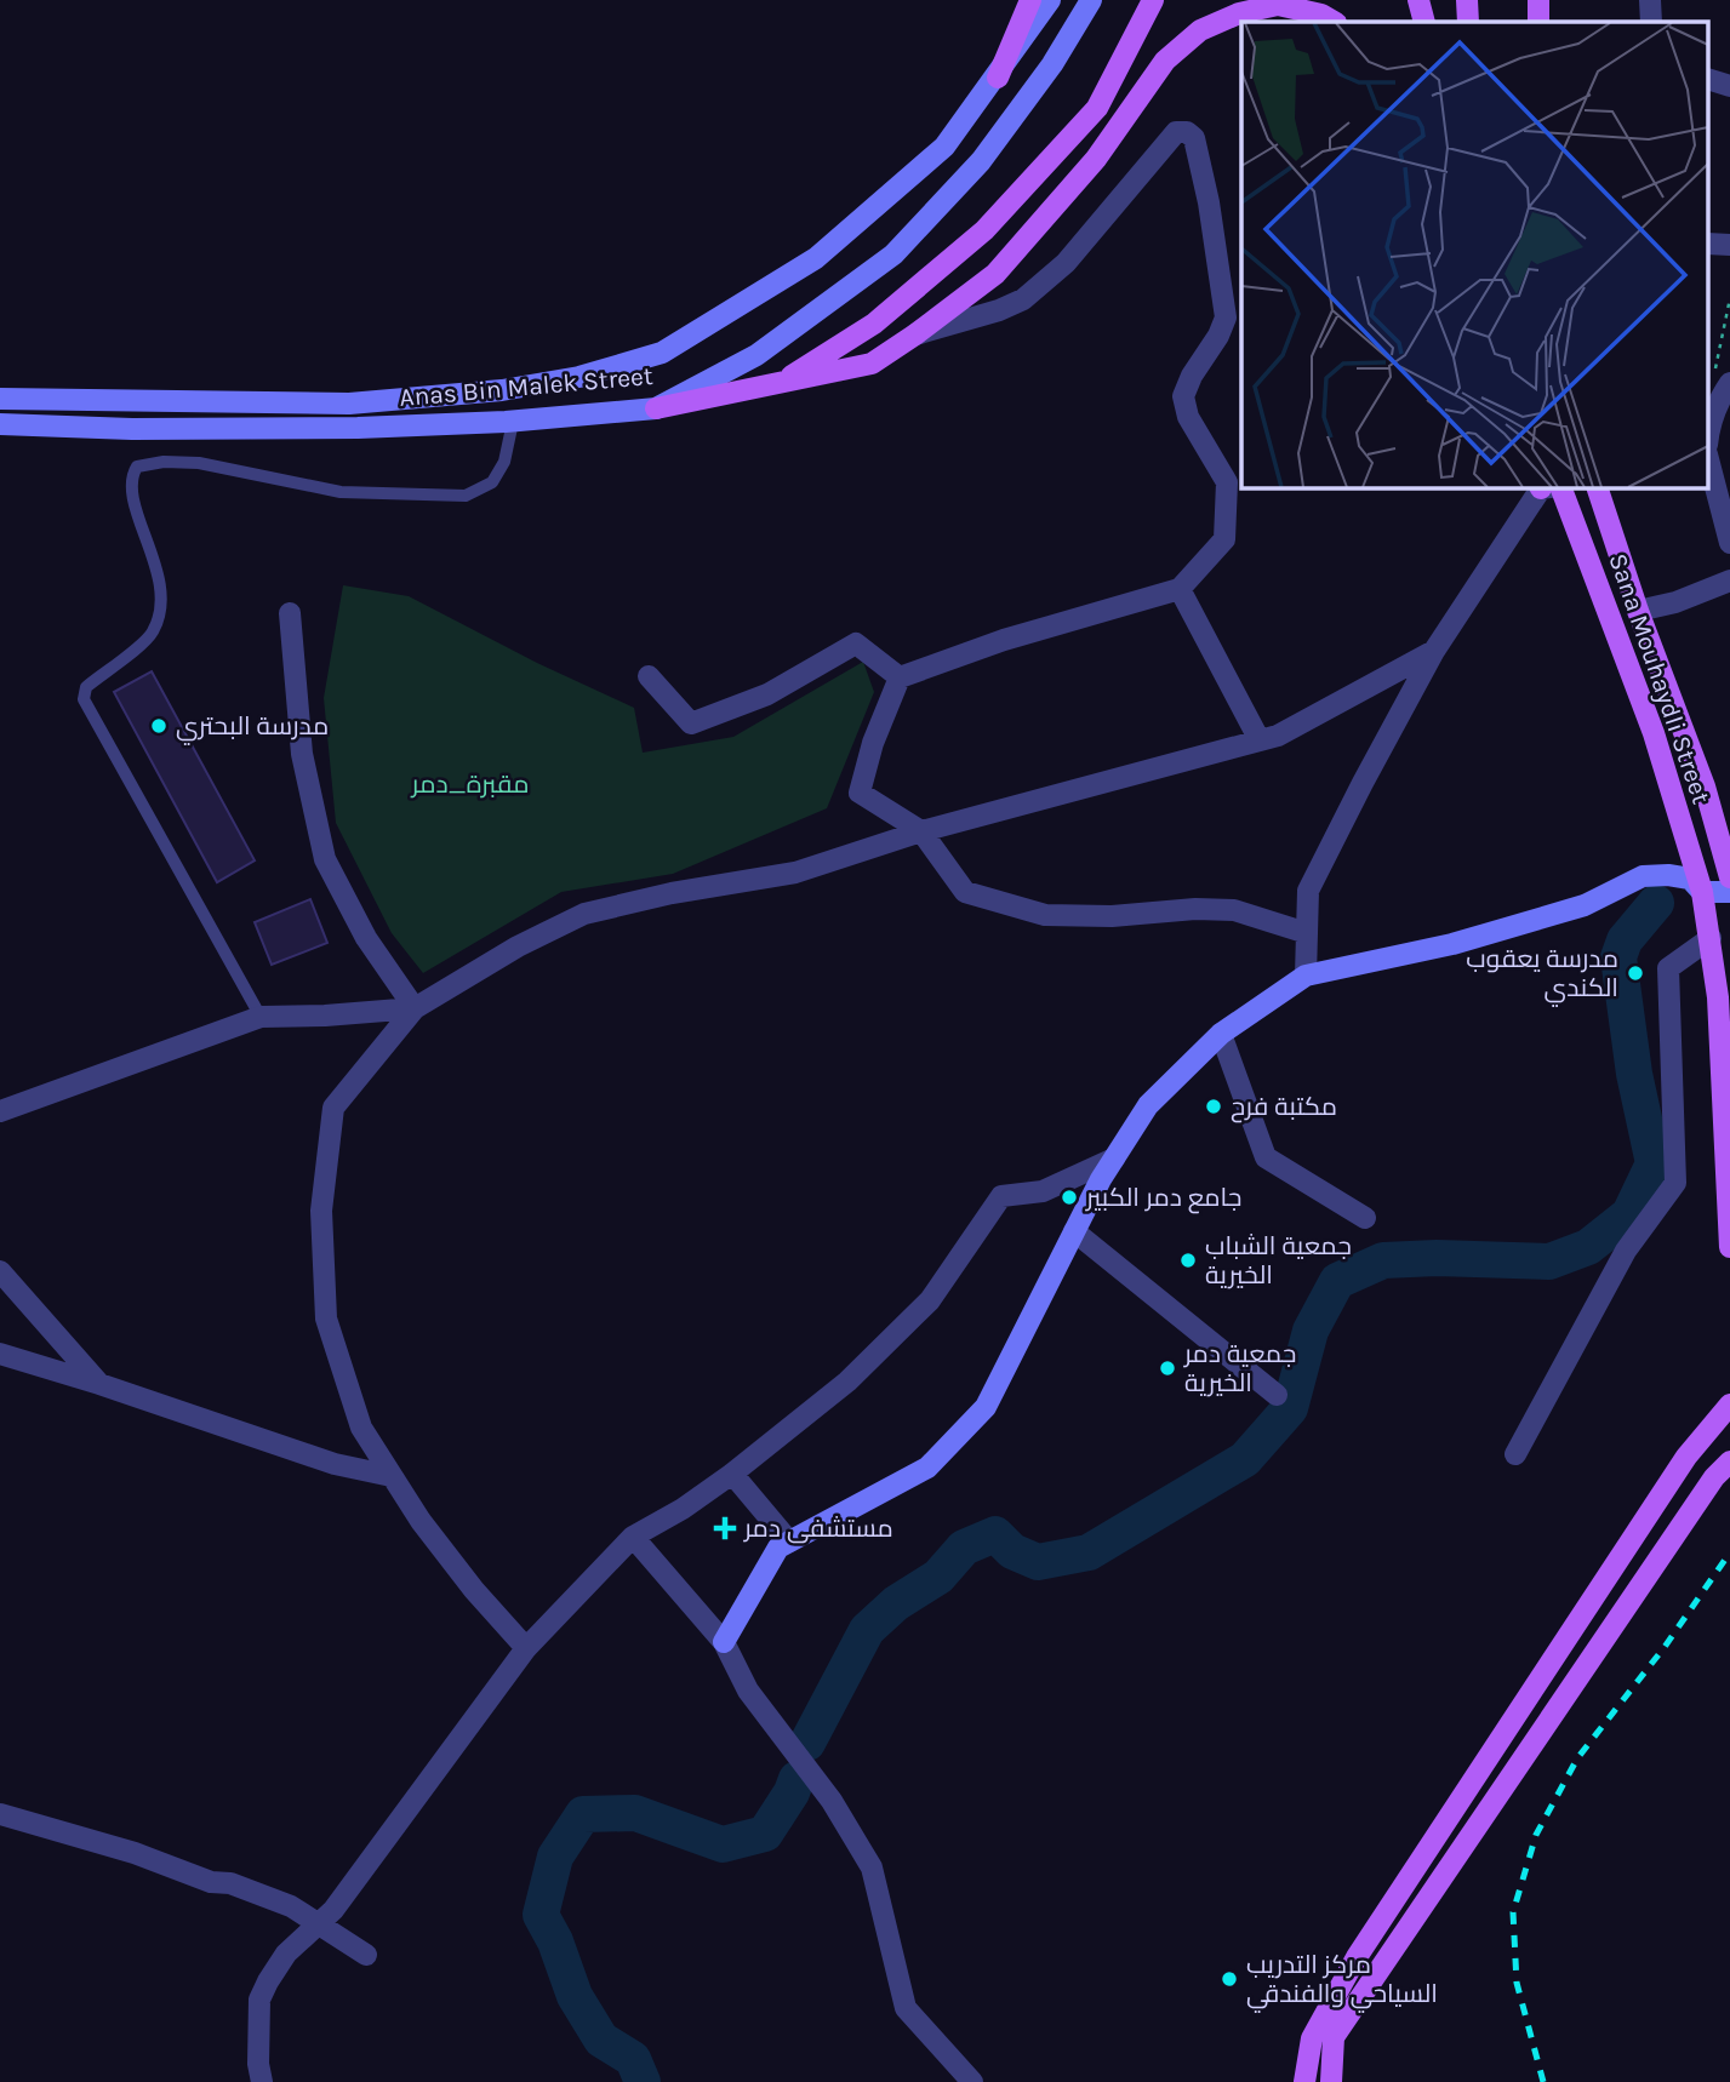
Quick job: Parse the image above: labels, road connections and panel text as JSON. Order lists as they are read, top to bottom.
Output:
{
  "streets": {
    "main road": ["Anas Bin Malek Street", "Sana Mouhaydli Street"]
  },
  "parks": ["مقبرة_دمر"],
  "places": {
    "other": [
      "مدرسة البحتري",
      "مدرسة يعقوب الكندي",
      "مكتبة فرح",
      "جامع دمر الكبير",
      "جمعية الشباب الخيرية",
      "جمعية دمر الخيرية",
      "مركز التدريب السياحي والفندقي"
    ],
    "health": ["مستشفى دمر"]
  }
}
